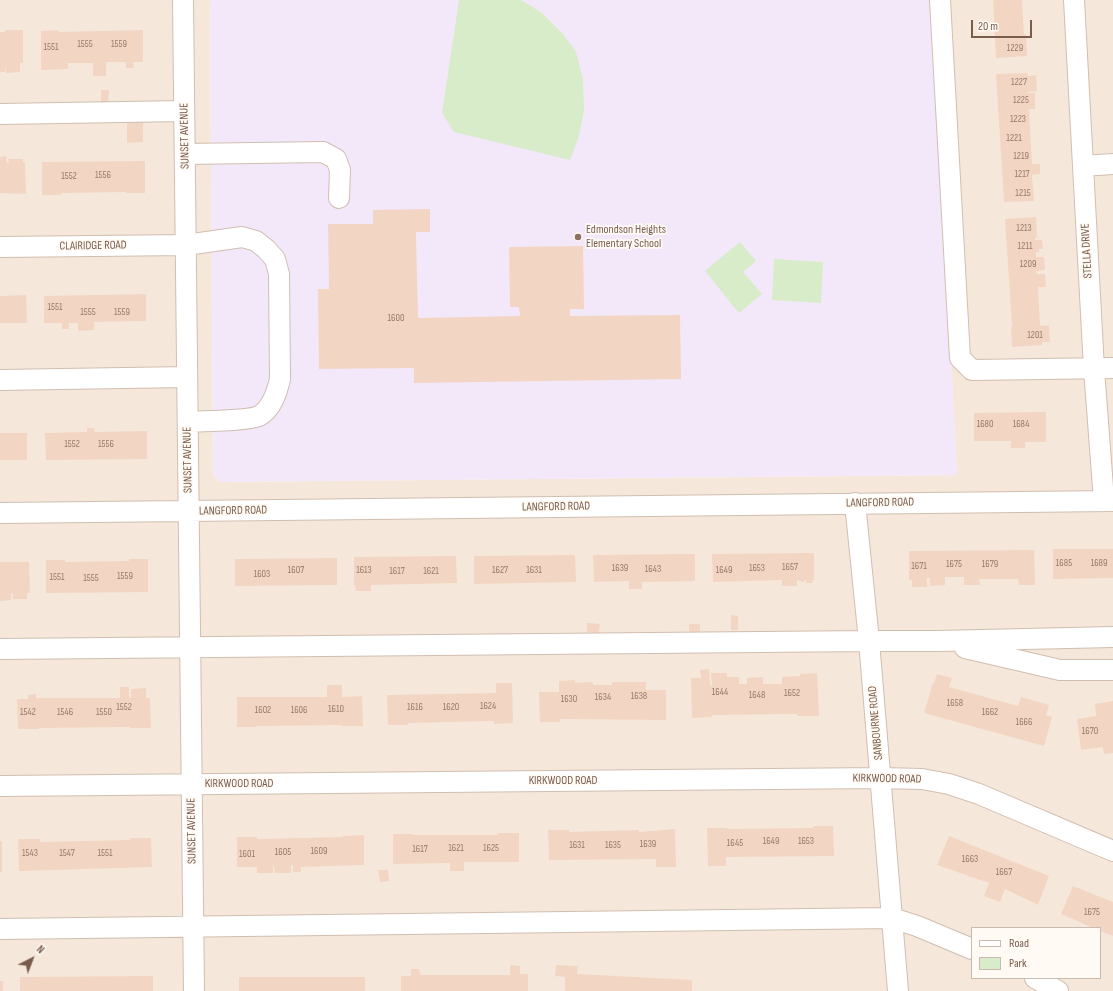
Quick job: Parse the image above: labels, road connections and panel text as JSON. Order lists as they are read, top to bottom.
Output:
{
  "streets": {
    "street": [
      "SUNSET AVENUE",
      "CLAIRIDGE ROAD",
      "STELLA DRIVE",
      "LANGFORD ROAD",
      "SANBOURNE ROAD",
      "KIRKWOOD ROAD"
    ]
  },
  "crossings": [
    ["SUNSET AVENUE", "CLAIRIDGE ROAD"],
    ["SUNSET AVENUE", "LANGFORD ROAD"],
    ["SUNSET AVENUE", "KIRKWOOD ROAD"],
    ["STELLA DRIVE", "LANGFORD ROAD"],
    ["LANGFORD ROAD", "SANBOURNE ROAD"],
    ["SANBOURNE ROAD", "KIRKWOOD ROAD"]
  ],
  "places": ["Edmondson Heights Elementary School"],
  "house_numbers": [
    "1555",
    "1559",
    "1551",
    "1229",
    "1227",
    "1225",
    "1223",
    "1221",
    "1219",
    "1217",
    "1556",
    "1552",
    "1215",
    "1213",
    "1211",
    "1209",
    "1551",
    "1555",
    "1559",
    "1600",
    "1201",
    "1680",
    "1684",
    "1552",
    "1556",
    "1685",
    "1689",
    "1675",
    "1679",
    "1671",
    "1657",
    "1639",
    "1653",
    "1643",
    "1607",
    "1613",
    "1627",
    "1631",
    "1649",
    "1617",
    "1621",
    "1603",
    "1559",
    "1551",
    "1555",
    "1644",
    "1652",
    "1648",
    "1638",
    "1634",
    "1630",
    "1658",
    "1624",
    "1552",
    "1616",
    "1620",
    "1610",
    "1602",
    "1606",
    "1542",
    "1546",
    "1550",
    "1662",
    "1666",
    "1670",
    "1649",
    "1653",
    "1645",
    "1639",
    "1631",
    "1635",
    "1621",
    "1625",
    "1617",
    "1609",
    "1605",
    "1543",
    "1547",
    "1551",
    "1601",
    "1663",
    "1667",
    "1675"
  ],
  "legend": ["Road", "Park"],
  "scale_bar": "20 m",
  "north": "top right"
}
